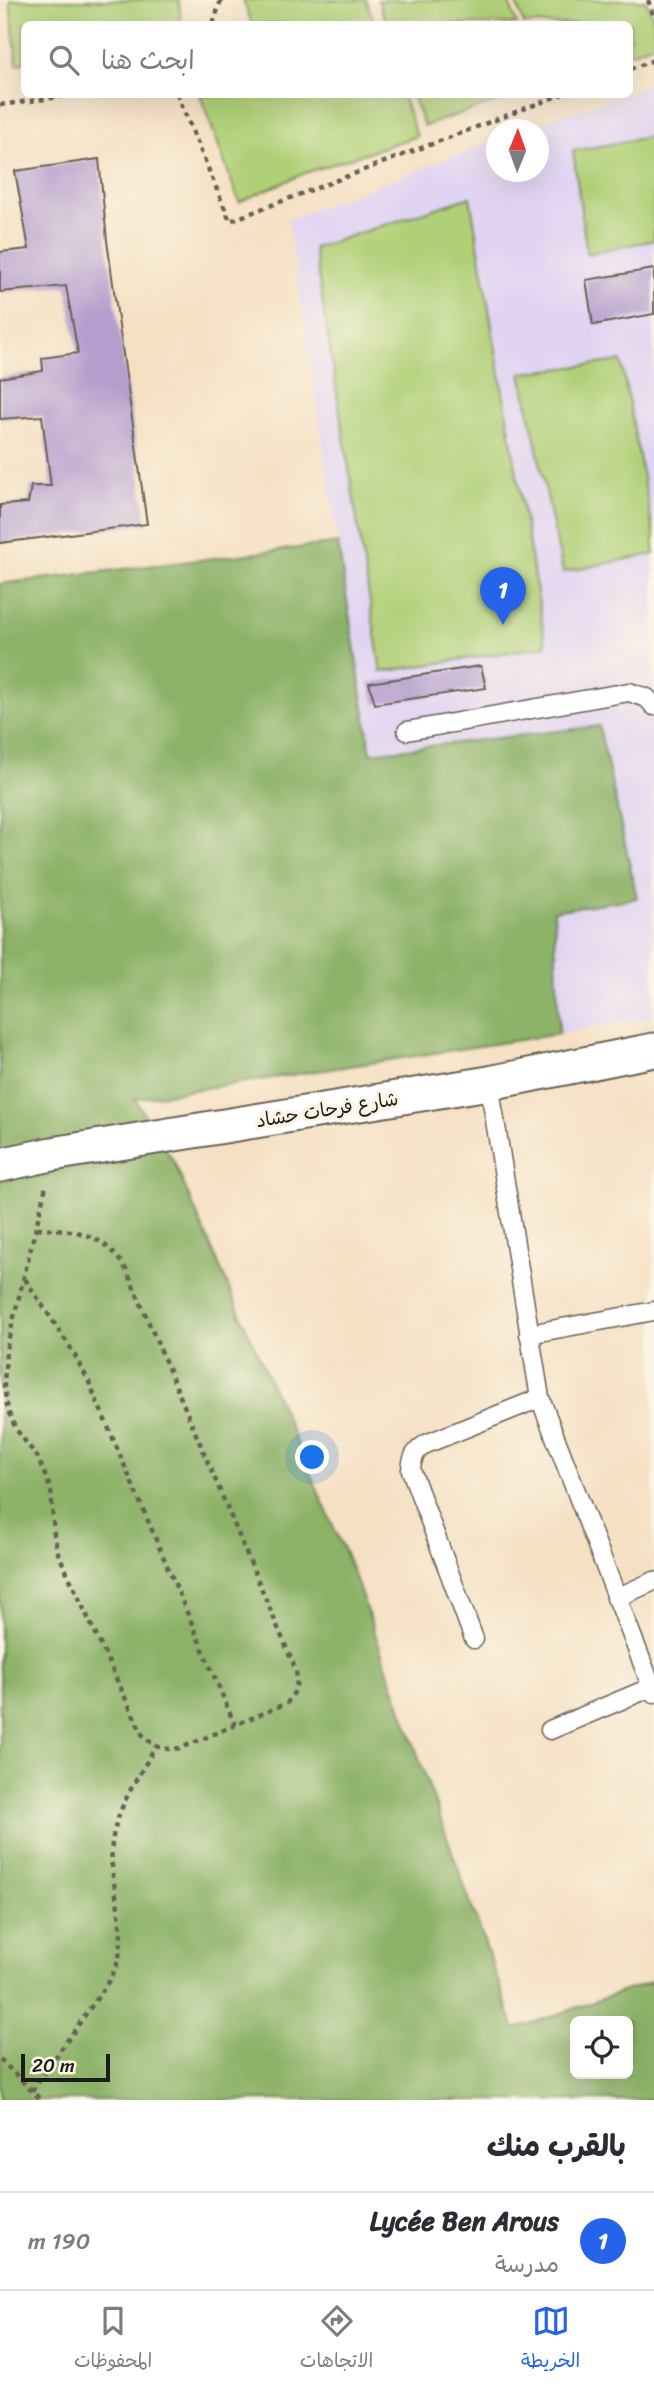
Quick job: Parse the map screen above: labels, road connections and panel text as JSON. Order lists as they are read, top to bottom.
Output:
{
  "streets": {
    "street": ["شارع فرحات حشاد"]
  },
  "scale_bar": "20 m",
  "north": "top",
  "page": {
    "search": "ابحث هنا",
    "pins": "1",
    "scale": "20 m",
    "heading": "بالقرب منك",
    "list": [
      {
        "mark": "1",
        "name": "Lycée Ben Arous",
        "note": "مدرسة",
        "value": "190 m"
      }
    ],
    "nav": ["الخريطة", "الاتجاهات", "المحفوظات"]
  }
}
